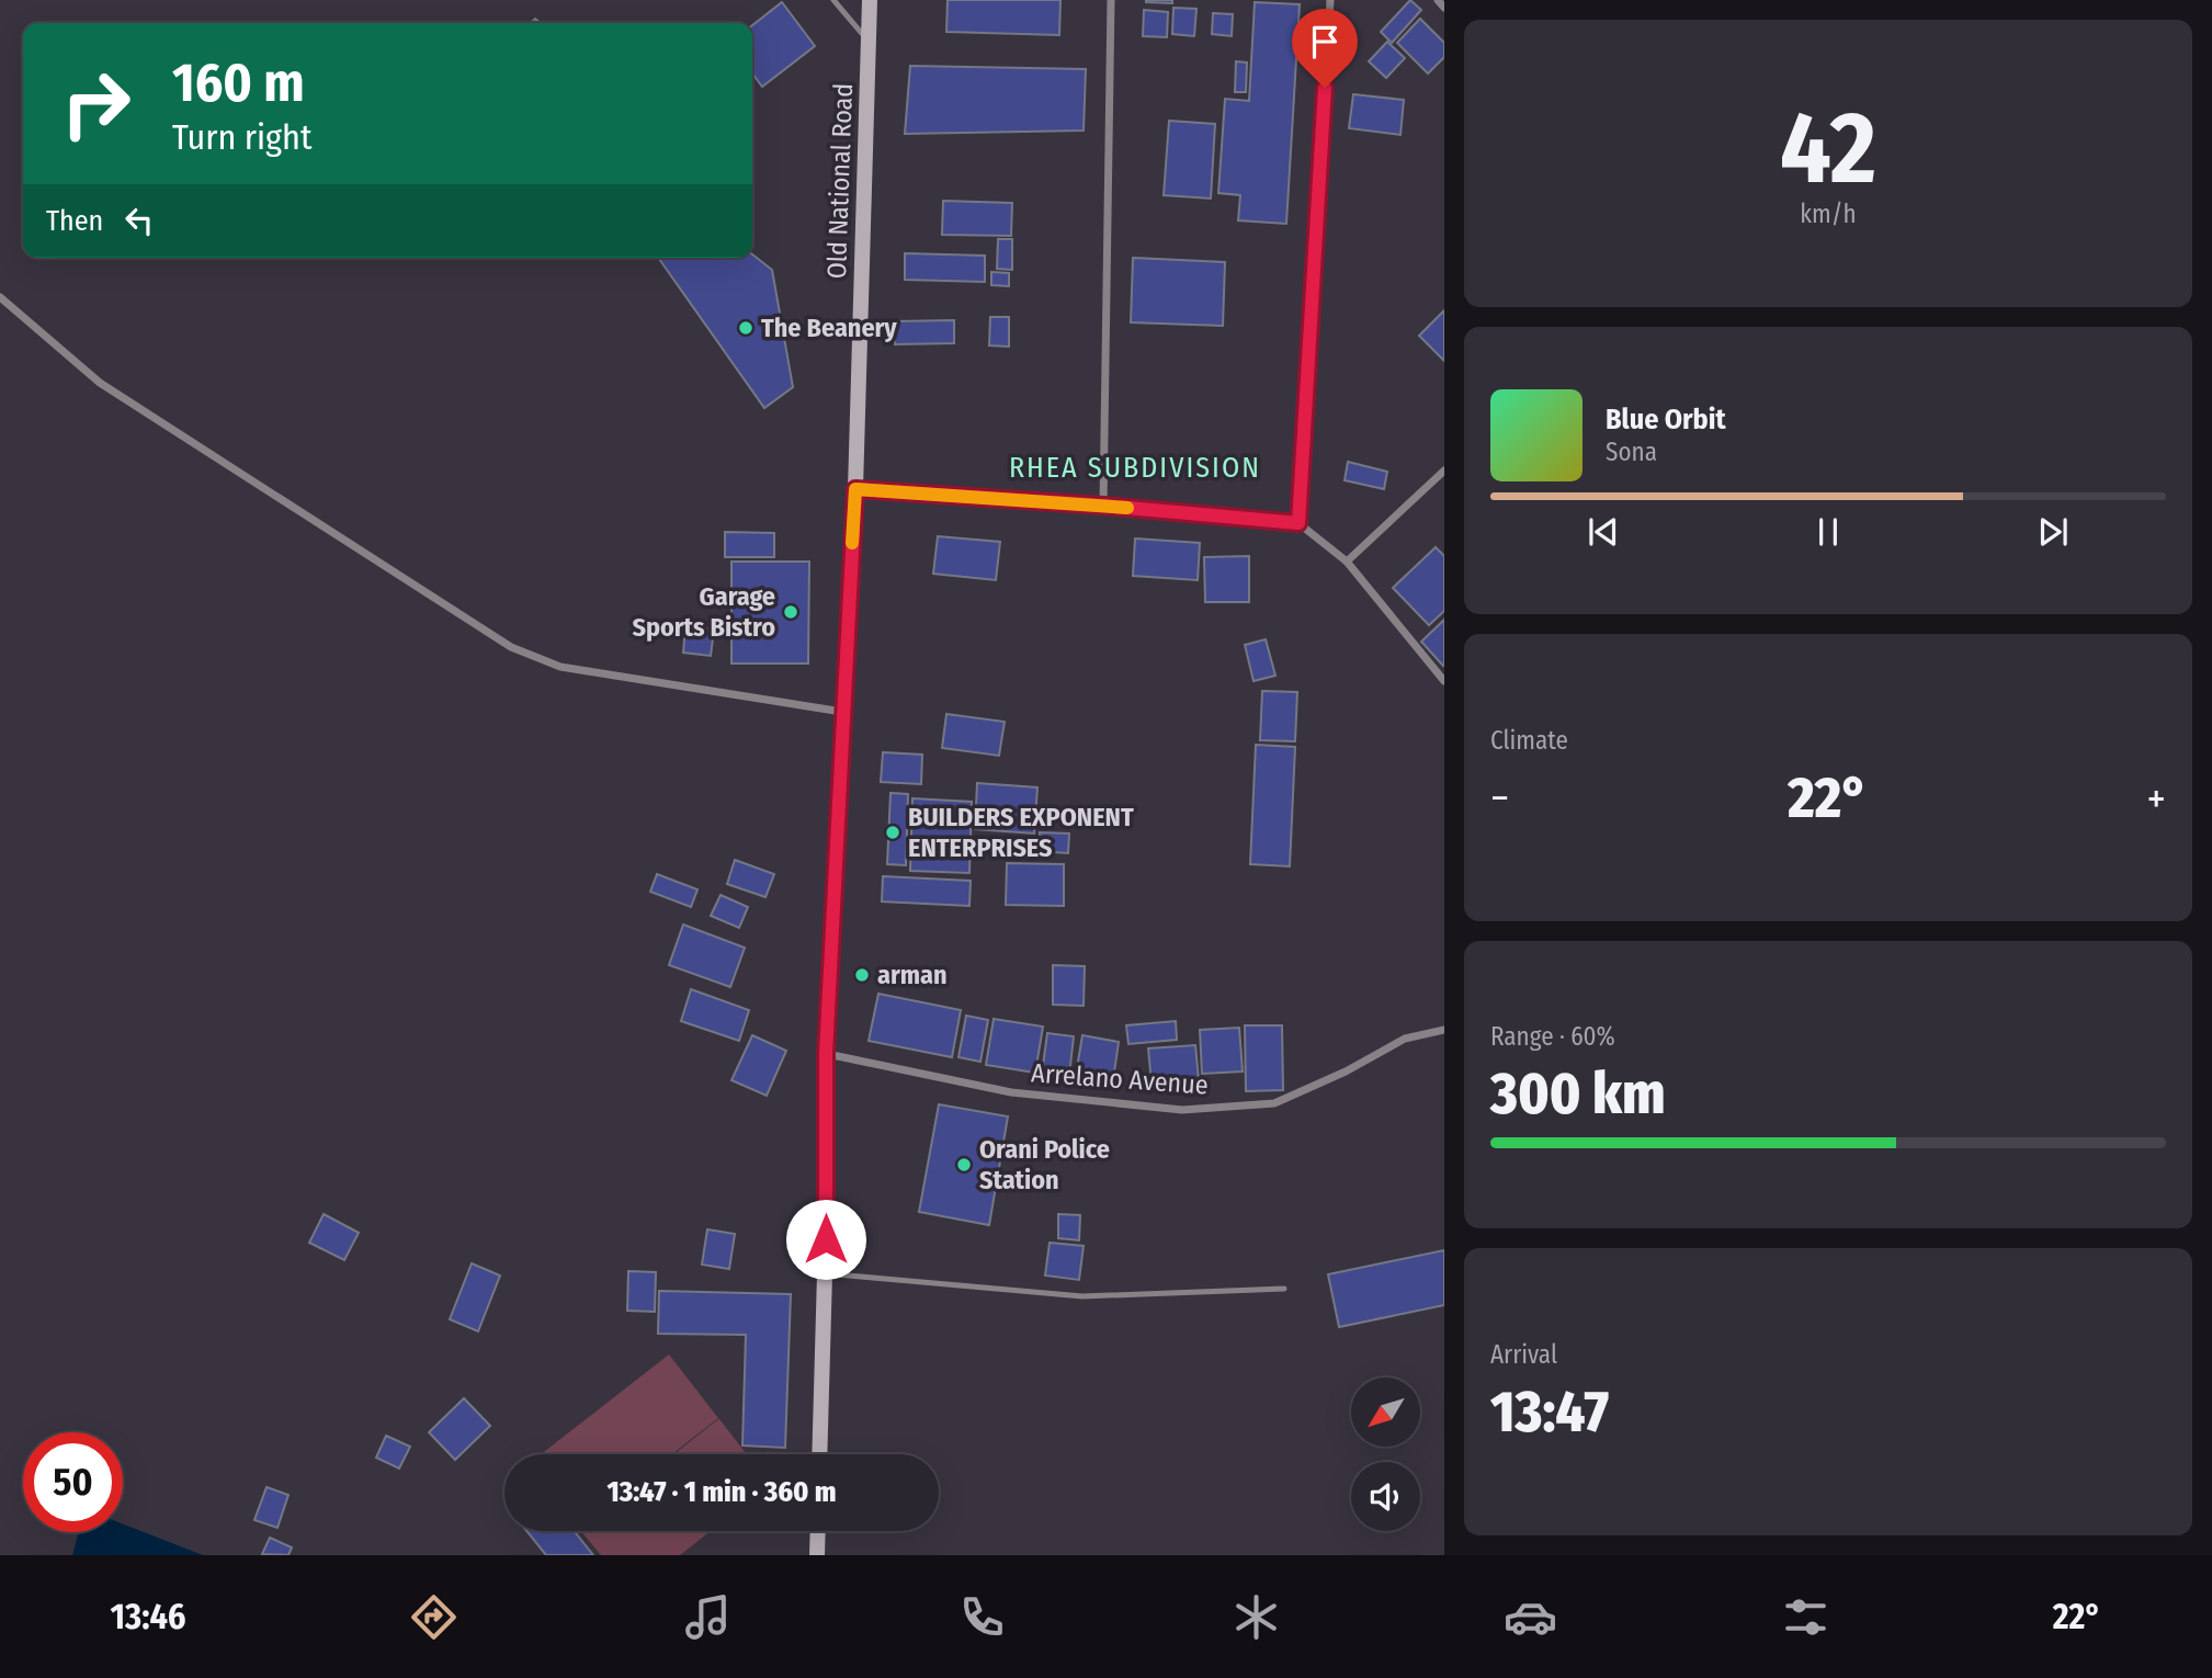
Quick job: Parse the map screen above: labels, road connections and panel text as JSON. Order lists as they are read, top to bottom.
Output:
{
  "streets": {
    "main road": ["Old National Road"],
    "street": ["Arrelano Avenue"]
  },
  "crossings": [
    ["Old National Road", "Arrelano Avenue"]
  ],
  "districts": ["RHEA SUBDIVISION"],
  "places": [
    "The Beanery",
    "Garage Sports Bistro",
    "BUILDERS EXPONENT ENTERPRISES",
    "arman",
    "Orani Police Station"
  ],
  "north": "bottom left",
  "page": {
    "tile": [
      ["42", "km/h"],
      "Climate",
      ["Range · 60%", "300 km"],
      ["Arrival", "13:47"]
    ],
    "turn": ["160 m", "Turn right"],
    "then": "Then",
    "song": ["Blue Orbit", "Sona"],
    "heat": ["−", "22°", "+"],
    "limit": "50",
    "trip": "13:47 · 1 min · 360 m",
    "tabs": ["13:46", "22°"]
  }
}
